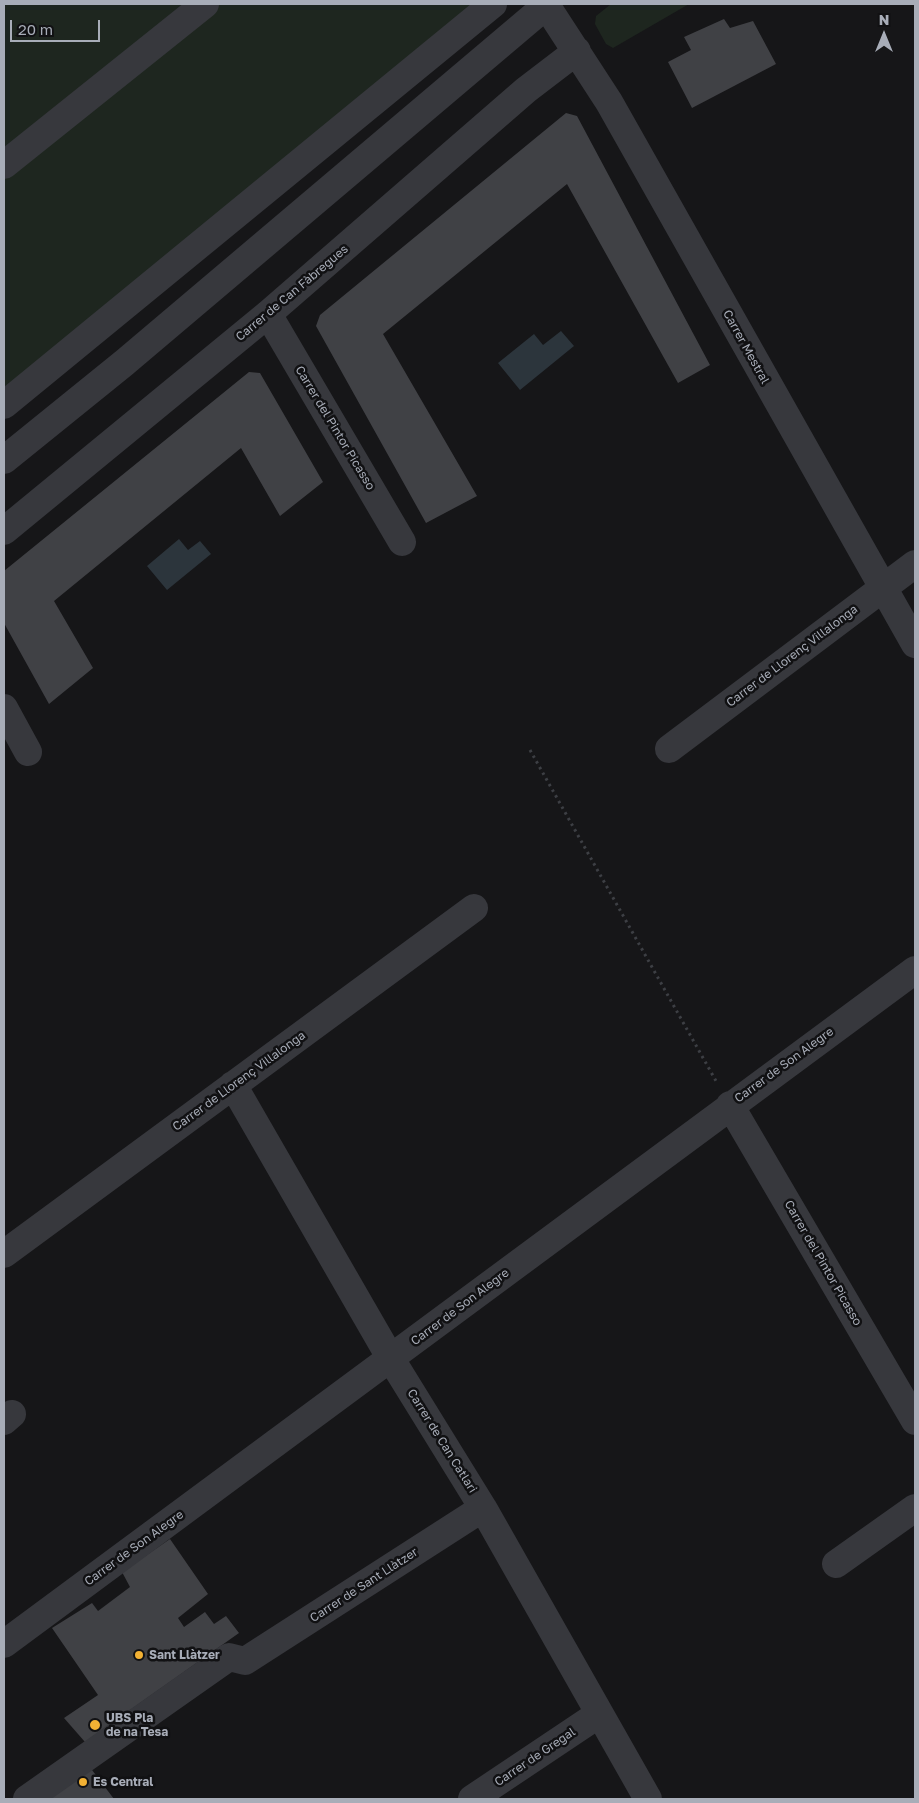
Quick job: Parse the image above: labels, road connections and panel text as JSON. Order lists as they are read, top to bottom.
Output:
{
  "streets": {
    "street": [
      "Carrer de Can Fàbregues",
      "Carrer Mestral",
      "Carrer del Pintor Picasso",
      "Carrer de Llorenç Villalonga",
      "Carrer de Son Alegre",
      "Carrer de Can Catlari",
      "Carrer de Sant Llàtzer",
      "Carrer de Gregal"
    ]
  },
  "crossings": [
    ["Carrer de Can Fàbregues", "Carrer Mestral"],
    ["Carrer de Can Fàbregues", "Carrer del Pintor Picasso"],
    ["Carrer Mestral", "Carrer de Llorenç Villalonga"],
    ["Carrer del Pintor Picasso", "Carrer de Son Alegre"],
    ["Carrer de Llorenç Villalonga", "Carrer de Can Catlari"],
    ["Carrer de Son Alegre", "Carrer de Can Catlari"],
    ["Carrer de Can Catlari", "Carrer de Sant Llàtzer"],
    ["Carrer de Can Catlari", "Carrer de Gregal"]
  ],
  "places": ["Sant Llàtzer", "UBS Pla de na Tesa", "Es Central"],
  "scale_bar": "20 m",
  "north": "top"
}
